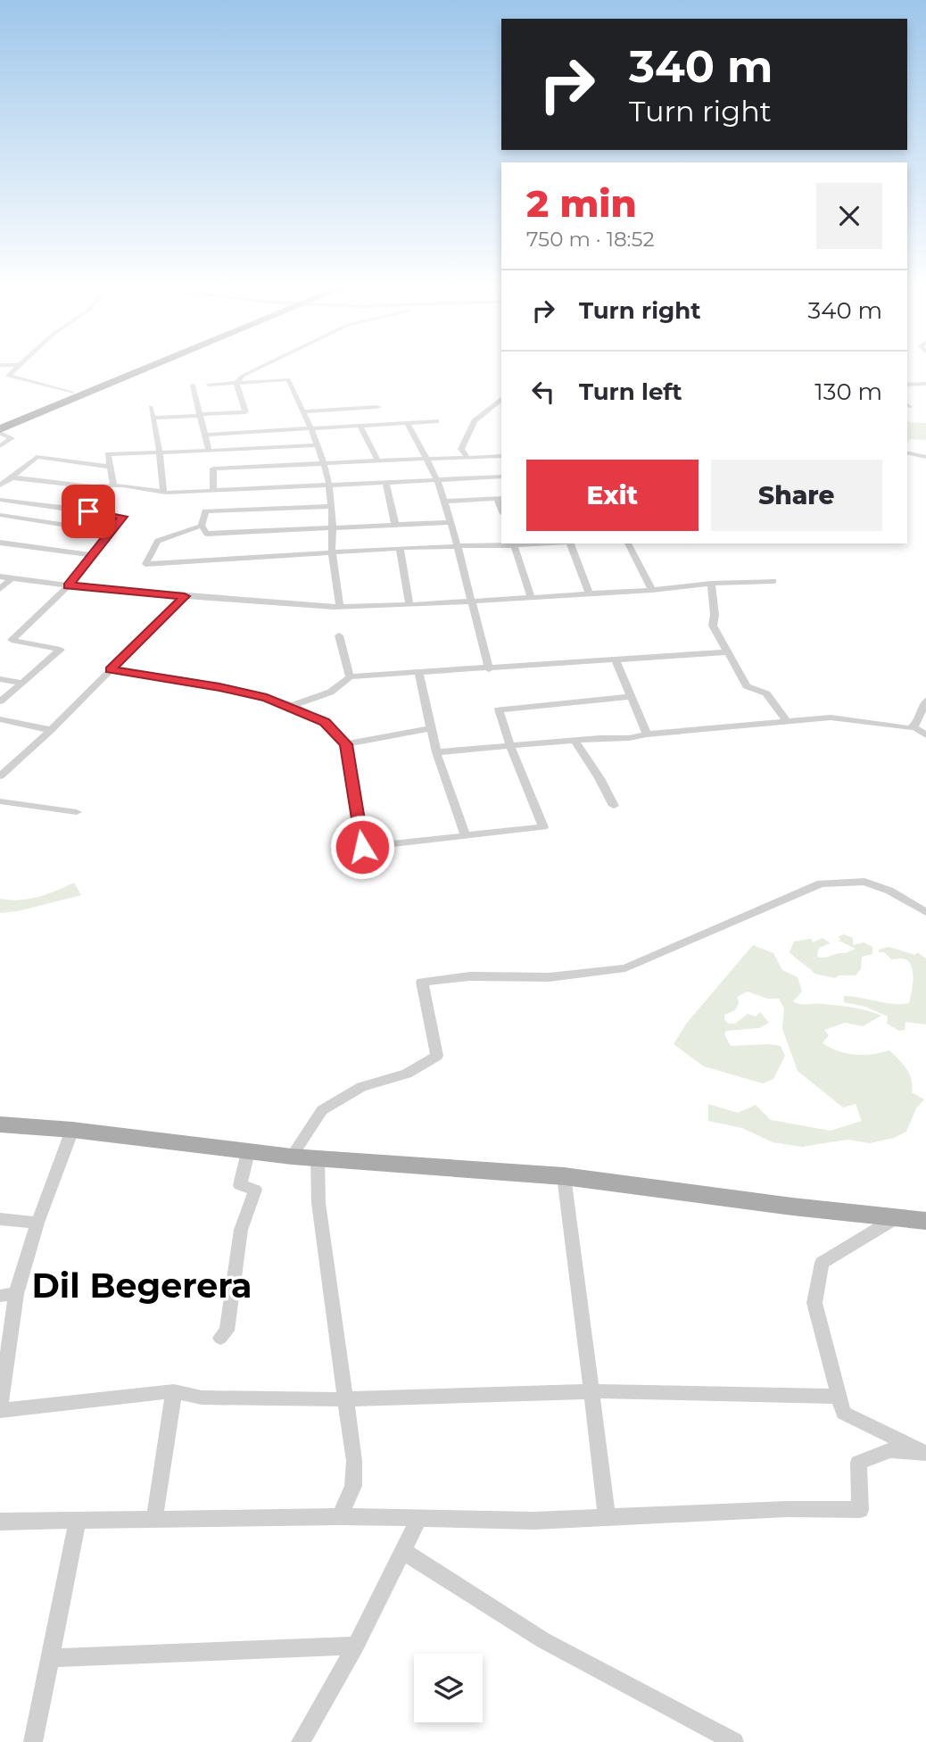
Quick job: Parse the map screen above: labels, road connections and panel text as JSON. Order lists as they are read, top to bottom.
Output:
{
  "districts": ["Dil Begerera"],
  "page": {
    "turn": ["340 m", "Turn right"],
    "heading": ["2 min", "750 m · 18:52"],
    "list": [
      {
        "name": "Turn right",
        "value": "340 m"
      },
      {
        "name": "Turn left",
        "value": "130 m"
      }
    ],
    "buttons": ["Exit", "Share"]
  }
}
